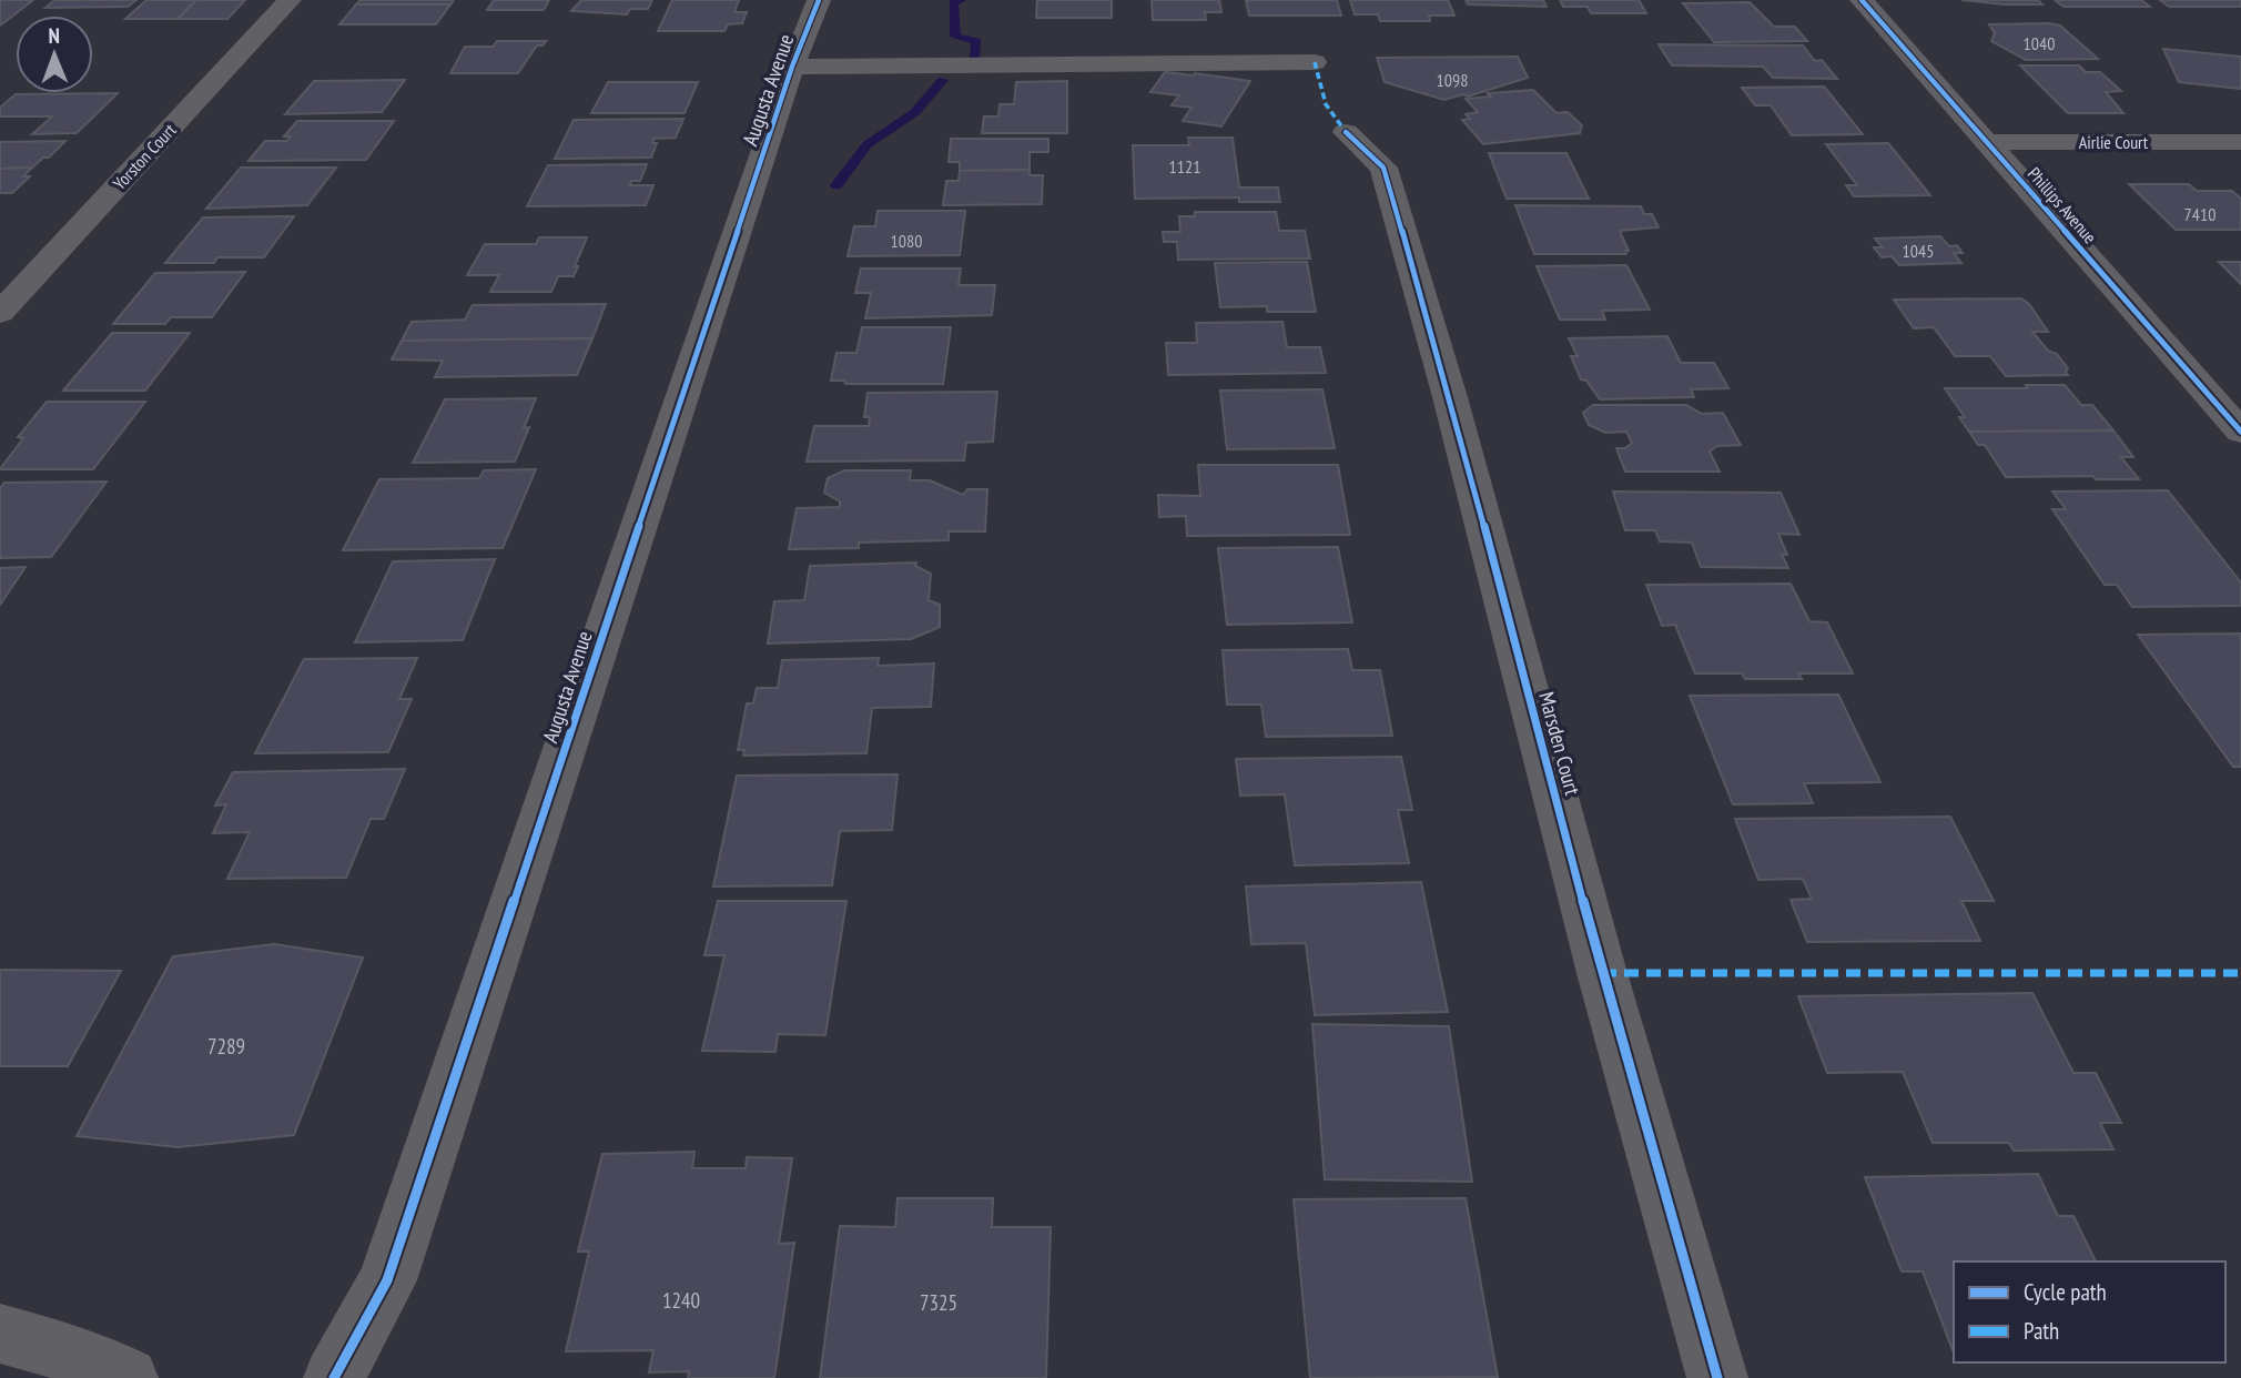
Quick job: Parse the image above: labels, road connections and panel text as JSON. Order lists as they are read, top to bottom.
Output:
{
  "streets": {
    "street": [
      "Augusta Avenue",
      "Airlie Court",
      "Yorston Court",
      "Phillips Avenue",
      "Marsden Court"
    ]
  },
  "crossings": [
    ["Airlie Court", "Phillips Avenue"]
  ],
  "house_numbers": [
    "1040",
    "1098",
    "1121",
    "7410",
    "1080",
    "1045",
    "7289",
    "1240",
    "7325"
  ],
  "legend": ["Cycle path", "Path"],
  "north": "top"
}
